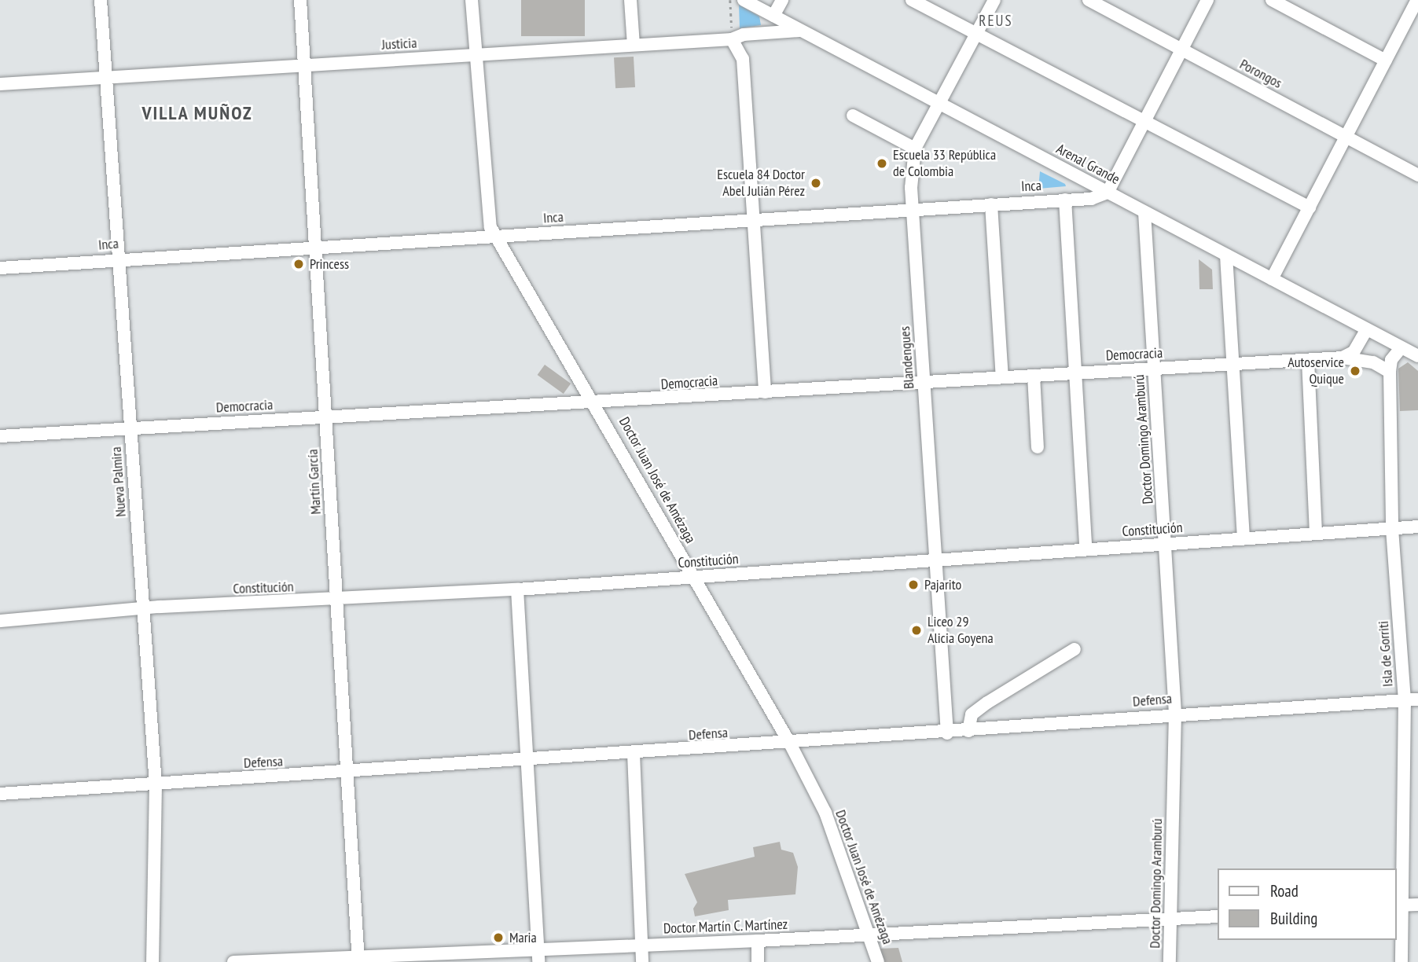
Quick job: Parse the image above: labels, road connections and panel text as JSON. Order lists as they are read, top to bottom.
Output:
{
  "streets": {
    "street": [
      "Justicia",
      "Porongos",
      "Arenal Grande",
      "Inca",
      "Democracia",
      "Blandengues",
      "Doctor Domingo Aramburú",
      "Doctor Juan José de Amézaga",
      "Nueva Palmira",
      "Martín García",
      "Constitución",
      "Isla de Gorriti",
      "Defensa",
      "Doctor Martín C. Martínez"
    ]
  },
  "crossings": [
    ["Justicia", "Arenal Grande"],
    ["Justicia", "Doctor Juan José de Amézaga"],
    ["Justicia", "Nueva Palmira"],
    ["Justicia", "Martín García"],
    ["Arenal Grande", "Inca"],
    ["Arenal Grande", "Blandengues"],
    ["Arenal Grande", "Doctor Domingo Aramburú"],
    ["Arenal Grande", "Isla de Gorriti"],
    ["Inca", "Blandengues"],
    ["Inca", "Doctor Juan José de Amézaga"],
    ["Inca", "Nueva Palmira"],
    ["Inca", "Martín García"],
    ["Democracia", "Blandengues"],
    ["Democracia", "Doctor Domingo Aramburú"],
    ["Democracia", "Doctor Juan José de Amézaga"],
    ["Democracia", "Nueva Palmira"],
    ["Democracia", "Martín García"],
    ["Democracia", "Isla de Gorriti"],
    ["Blandengues", "Constitución"],
    ["Blandengues", "Defensa"],
    ["Doctor Domingo Aramburú", "Constitución"],
    ["Doctor Domingo Aramburú", "Defensa"],
    ["Doctor Domingo Aramburú", "Doctor Martín C. Martínez"],
    ["Doctor Juan José de Amézaga", "Constitución"],
    ["Doctor Juan José de Amézaga", "Defensa"],
    ["Doctor Juan José de Amézaga", "Doctor Martín C. Martínez"],
    ["Nueva Palmira", "Constitución"],
    ["Nueva Palmira", "Defensa"],
    ["Martín García", "Constitución"],
    ["Martín García", "Defensa"],
    ["Martín García", "Doctor Martín C. Martínez"],
    ["Constitución", "Isla de Gorriti"],
    ["Isla de Gorriti", "Defensa"]
  ],
  "districts": ["REUS", "VILLA MUÑOZ"],
  "places": [
    "Escuela 33 República de Colombia",
    "Escuela 84 Doctor Abel Julián Pérez",
    "Princess",
    "Autoservice Quique",
    "Pajarito",
    "Liceo 29 Alicia Goyena",
    "Maria"
  ],
  "legend": ["Road", "Building"]
}
